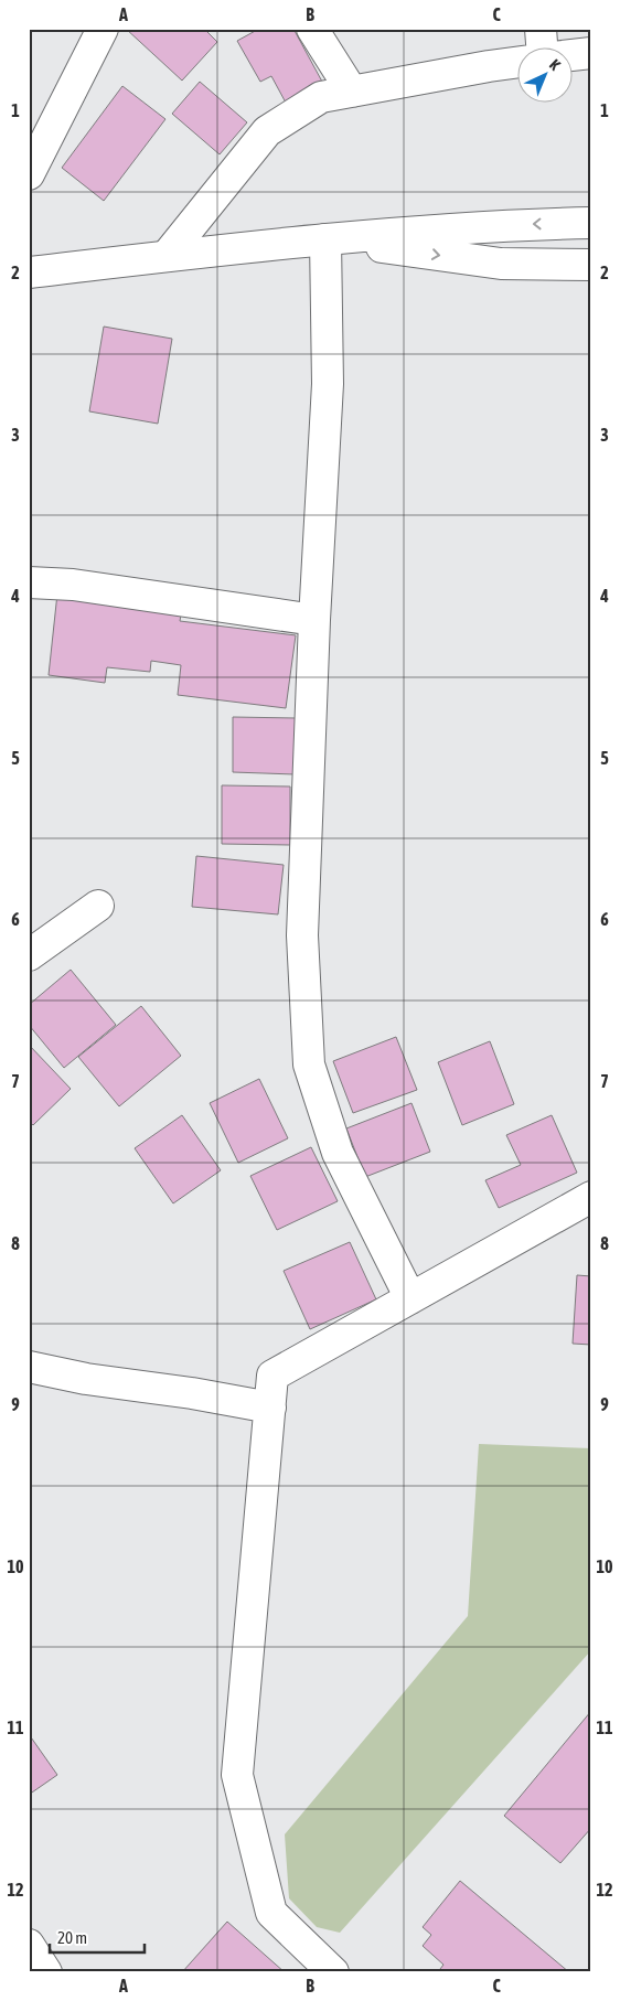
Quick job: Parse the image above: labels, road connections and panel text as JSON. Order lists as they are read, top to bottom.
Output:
{
  "scale_bar": "20 m",
  "north": "top right",
  "grid": {
    "columns": ["A", "B", "C"],
    "rows": [
      "1",
      "2",
      "3",
      "4",
      "5",
      "6",
      "7",
      "8",
      "9",
      "10",
      "11",
      "12"
    ]
  }
}
